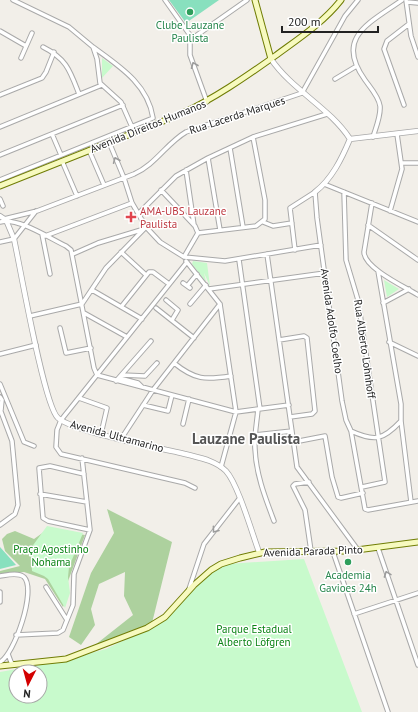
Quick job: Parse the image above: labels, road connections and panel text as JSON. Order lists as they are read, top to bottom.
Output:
{
  "streets": {
    "main road": ["Avenida Direitos Humanos", "Avenida Parada Pinto"],
    "street": [
      "Rua Lacerda Marques",
      "Avenida Adolfo Coelho",
      "Rua Alberto Lohnhoff",
      "Avenida Ultramarino"
    ]
  },
  "crossings": [
    ["Rua Lacerda Marques", "Avenida Ultramarino"],
    ["Avenida Adolfo Coelho", "Rua Alberto Lohnhoff"],
    ["Avenida Ultramarino", "Avenida Parada Pinto"]
  ],
  "districts": ["Lauzane Paulista"],
  "parks": ["Praça Agostinho Nohama", "Parque Estadual Alberto Löfgren"],
  "places": {
    "other": ["Clube Lauzane Paulista", "Academia Gavioes 24h"],
    "health": ["AMA-UBS Lauzane Paulista"]
  },
  "scale_bar": "200 m",
  "north": "bottom"
}
